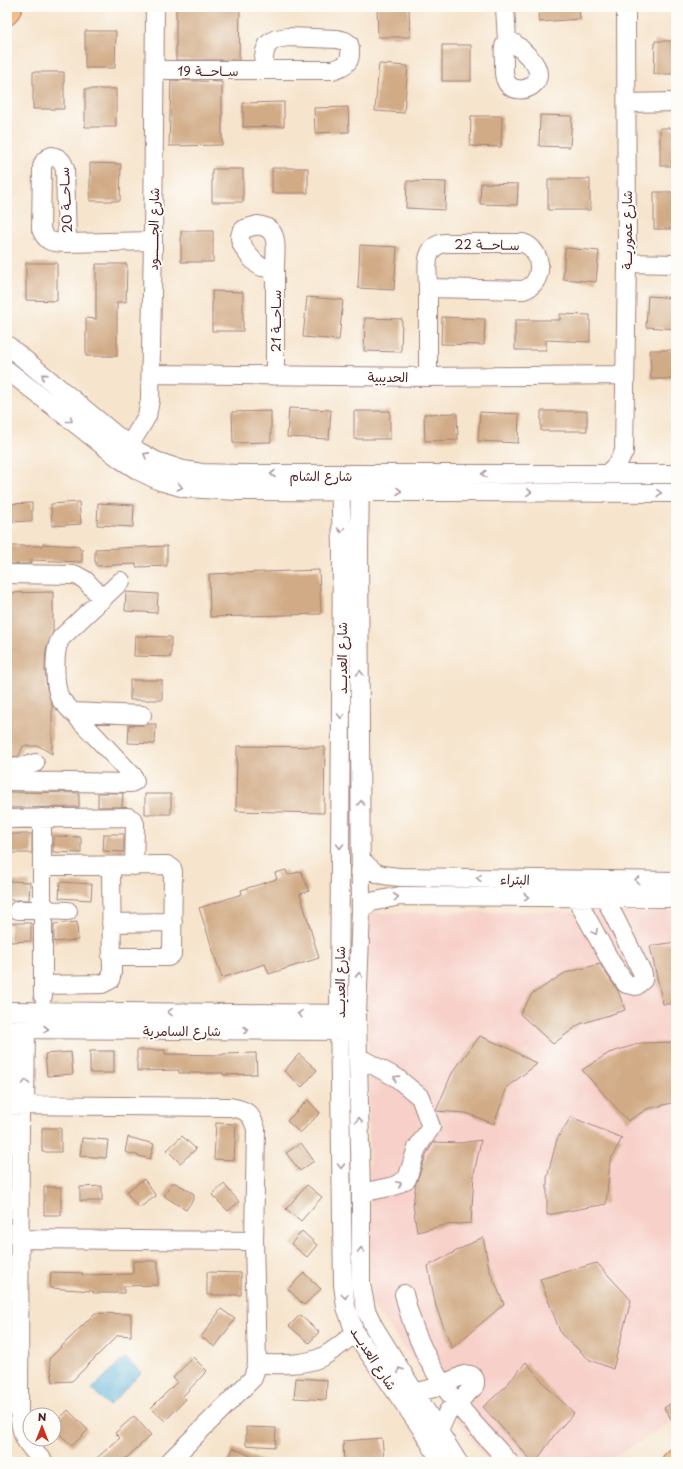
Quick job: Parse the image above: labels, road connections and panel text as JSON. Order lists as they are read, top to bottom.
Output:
{
  "streets": {
    "street": [
      "ســاحـــة 19",
      "ســاحـــة 20",
      "شارع الجــــــــود",
      "شارع عموريـــة",
      "ســاحـــة 22",
      "ســاحـــة 21",
      "الحديبية",
      "شارع الشام",
      "شارع العديـــد",
      "البتراء",
      "شارع السامرية"
    ]
  },
  "crossings": [
    ["ســاحـــة 19", "شارع الجــــــــود"],
    ["ســاحـــة 20", "شارع الجــــــــود"],
    ["شارع الجــــــــود", "الحديبية"],
    ["شارع الجــــــــود", "شارع الشام"],
    ["شارع عموريـــة", "الحديبية"],
    ["ســاحـــة 22", "الحديبية"],
    ["ســاحـــة 21", "الحديبية"],
    ["شارع الشام", "شارع العديـــد"],
    ["شارع العديـــد", "البتراء"],
    ["شارع العديـــد", "شارع السامرية"]
  ],
  "north": "top"
}
